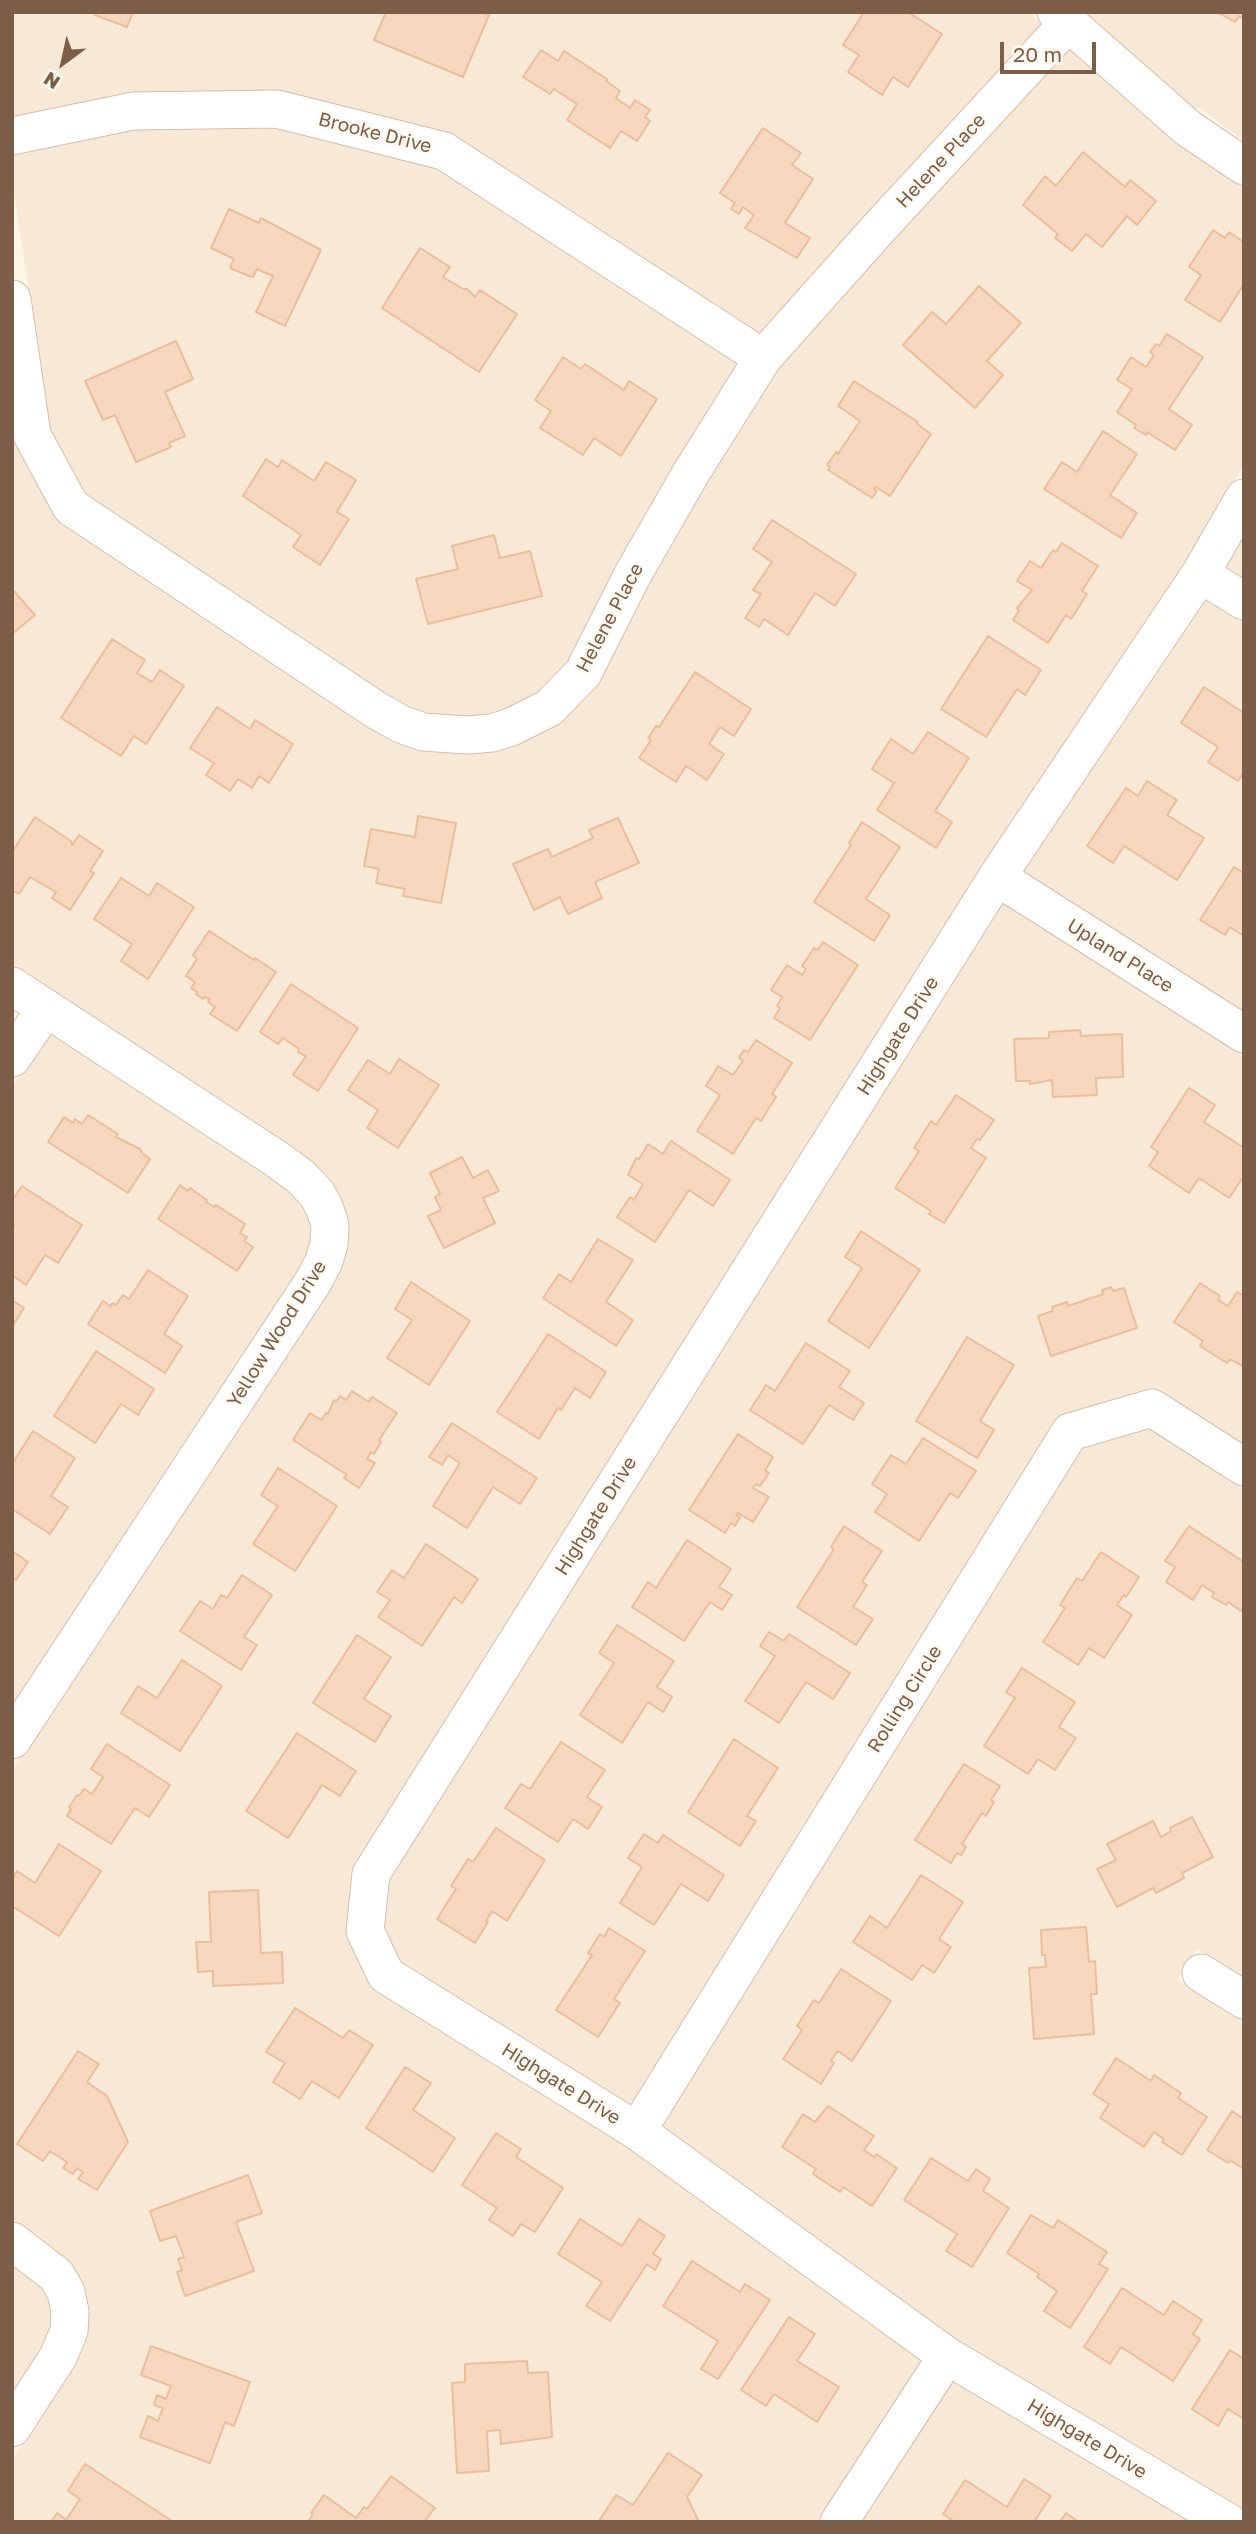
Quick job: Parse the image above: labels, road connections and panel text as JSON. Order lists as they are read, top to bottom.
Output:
{
  "streets": {
    "street": [
      "Brooke Drive",
      "Helene Place",
      "Upland Place",
      "Highgate Drive",
      "Yellow Wood Drive",
      "Rolling Circle"
    ]
  },
  "crossings": [
    ["Brooke Drive", "Helene Place"],
    ["Upland Place", "Highgate Drive"],
    ["Highgate Drive", "Rolling Circle"]
  ],
  "scale_bar": "20 m",
  "north": "bottom left"
}
